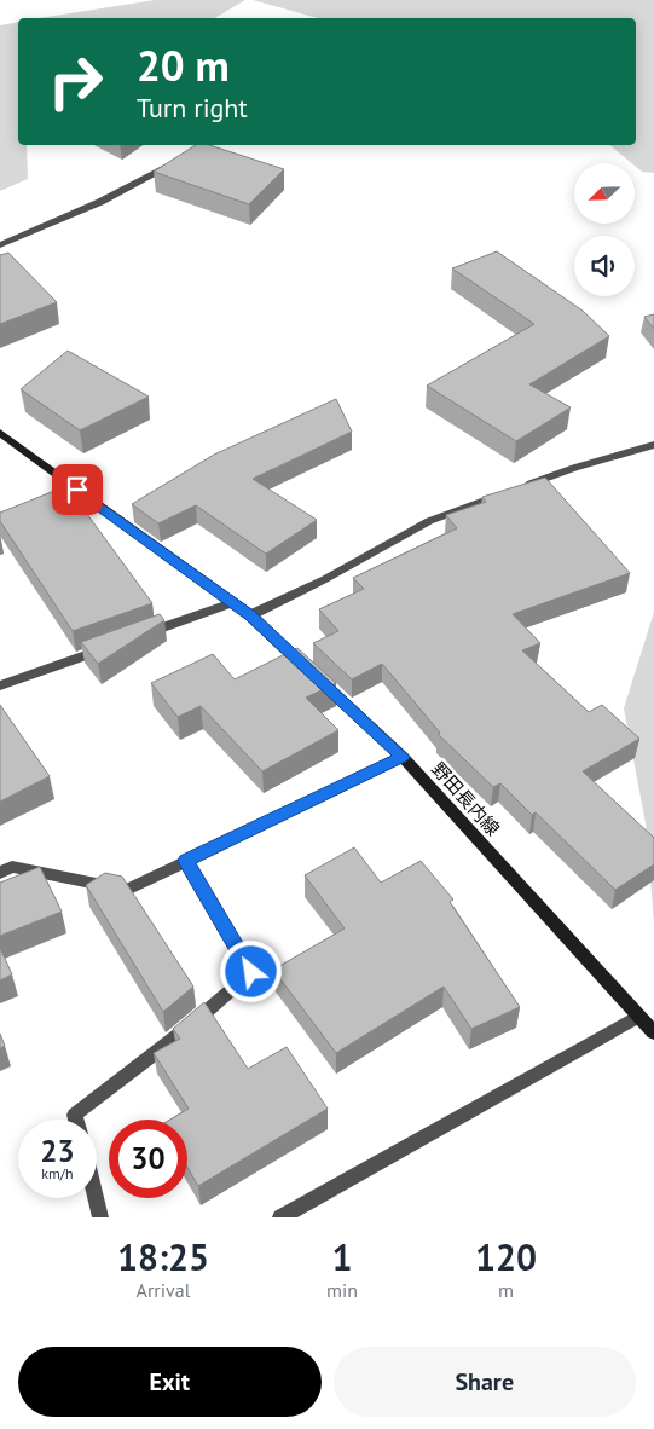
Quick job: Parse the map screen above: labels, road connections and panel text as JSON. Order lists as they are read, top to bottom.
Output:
{
  "streets": {
    "main road": ["野田長内線"]
  },
  "north": "bottom left",
  "page": {
    "turn": ["20 m", "Turn right"],
    "speed": "23 km/h",
    "limit": "30",
    "eta": [
      "18:25",
      "Arrival",
      "1",
      "min",
      "120",
      "m"
    ],
    "buttons": ["Exit", "Share"]
  }
}
